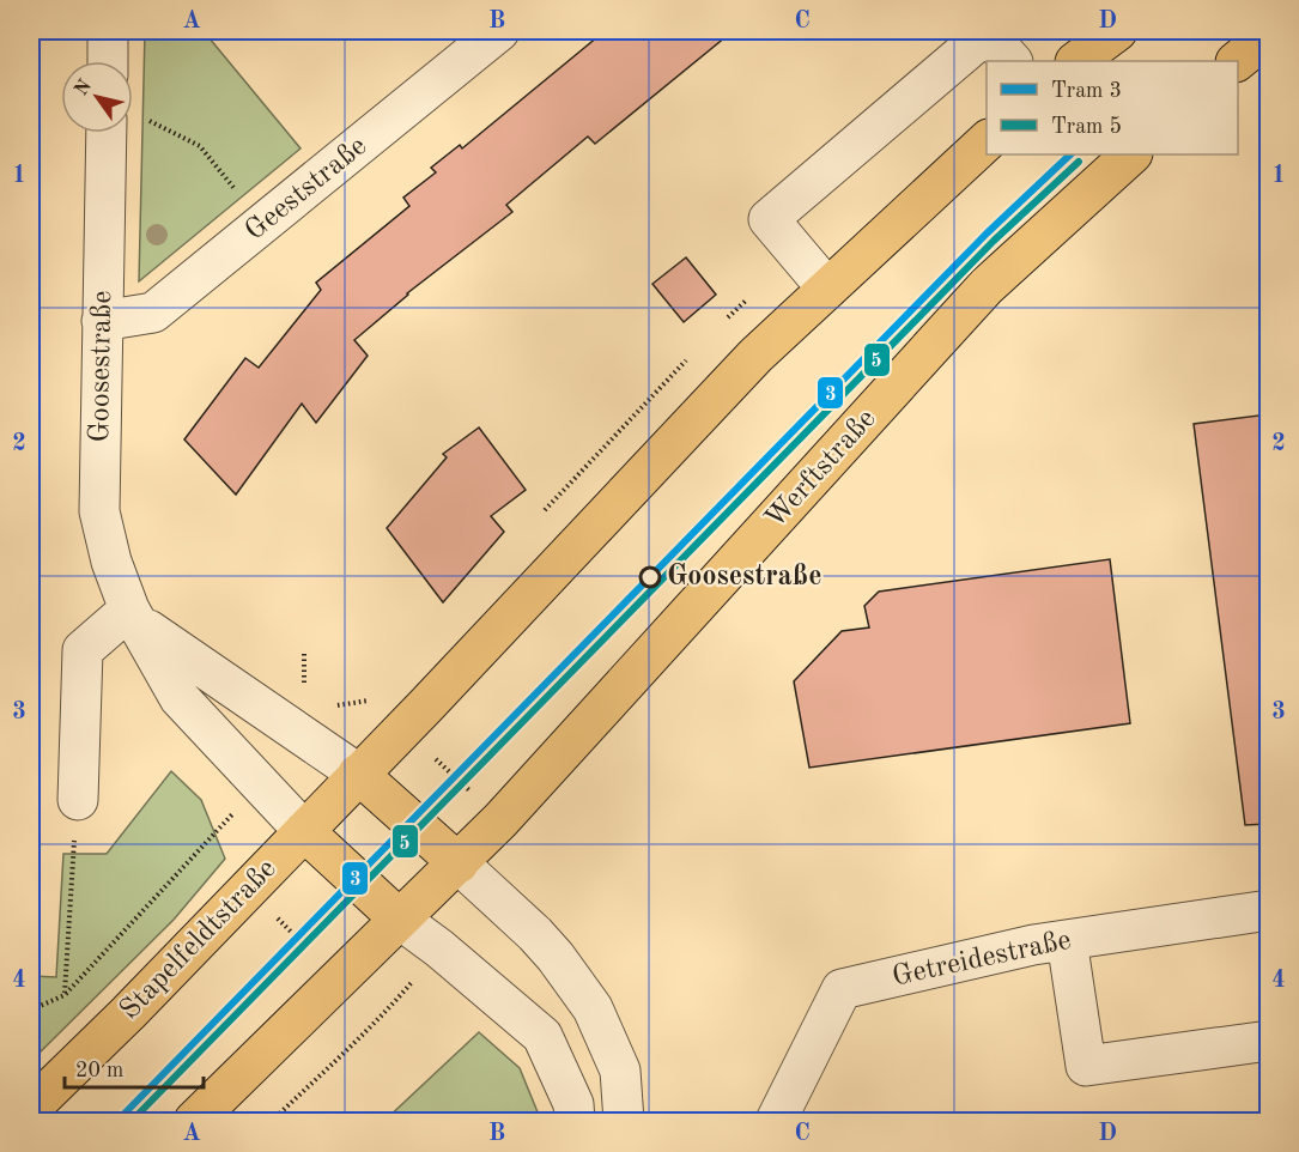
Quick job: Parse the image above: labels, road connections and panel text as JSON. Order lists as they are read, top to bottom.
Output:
{
  "streets": {
    "main road": ["Werftstraße", "Stapelfeldtstraße"],
    "street": ["Geeststraße", "Goosestraße", "Getreidestraße"]
  },
  "crossings": [
    ["Geeststraße", "Goosestraße"],
    ["Goosestraße", "Stapelfeldtstraße"]
  ],
  "places": ["Goosestraße"],
  "lines": ["tram line 3", "tram line 5"],
  "legend": ["Tram 3", "Tram 5"],
  "scale_bar": "20 m",
  "north": "top left",
  "grid": {
    "columns": [
      "A",
      "B",
      "C",
      "D"
    ],
    "rows": [
      "1",
      "2",
      "3",
      "4"
    ]
  }
}
